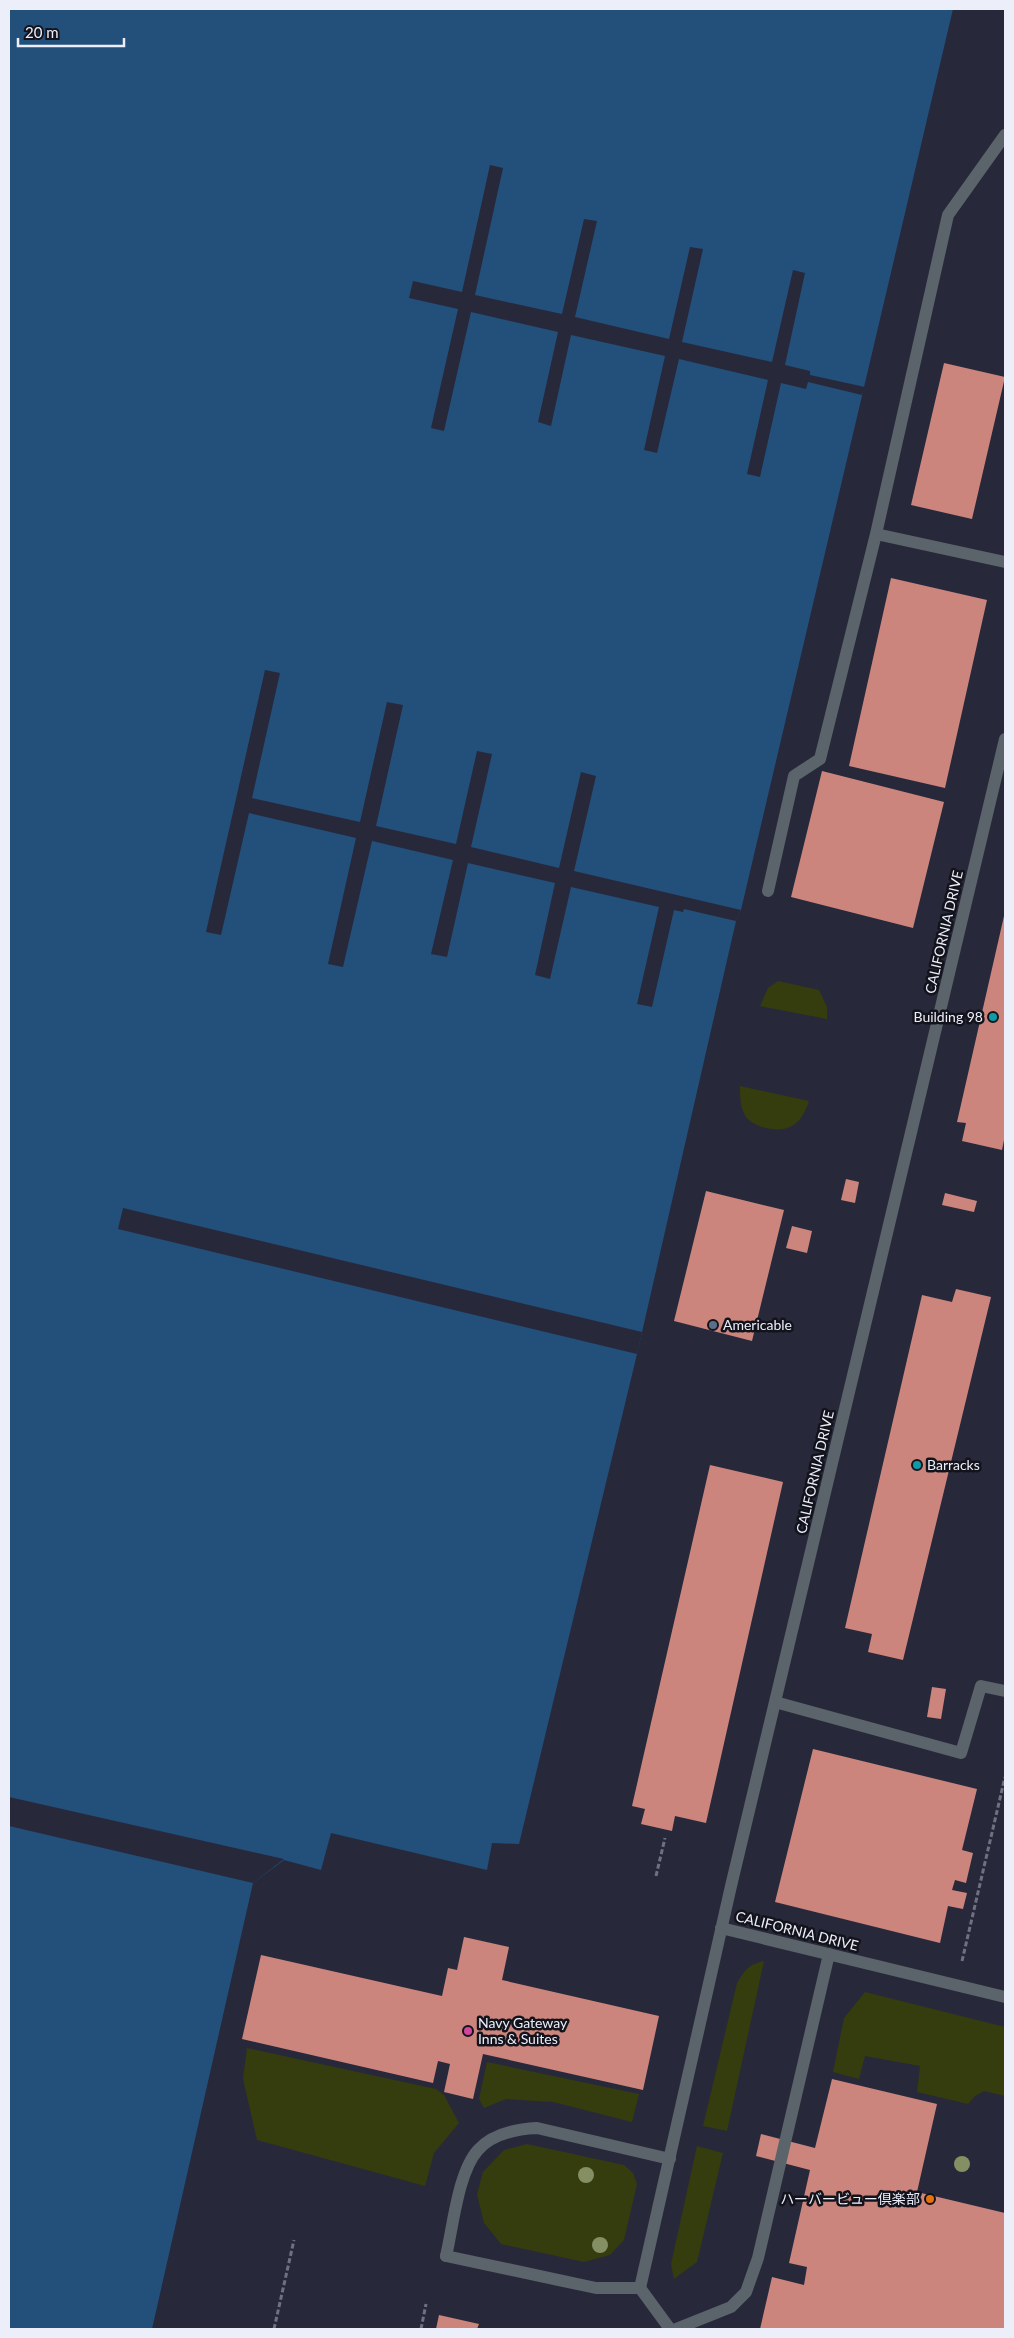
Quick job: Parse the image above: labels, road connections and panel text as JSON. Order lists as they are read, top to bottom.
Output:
{
  "streets": {
    "street": ["CALIFORNIA DRIVE"]
  },
  "places": [
    "Building 98",
    "Americable",
    "Barracks",
    "Navy Gateway Inns & Suites",
    "ハーバービュー倶楽部"
  ],
  "scale_bar": "20 m"
}
